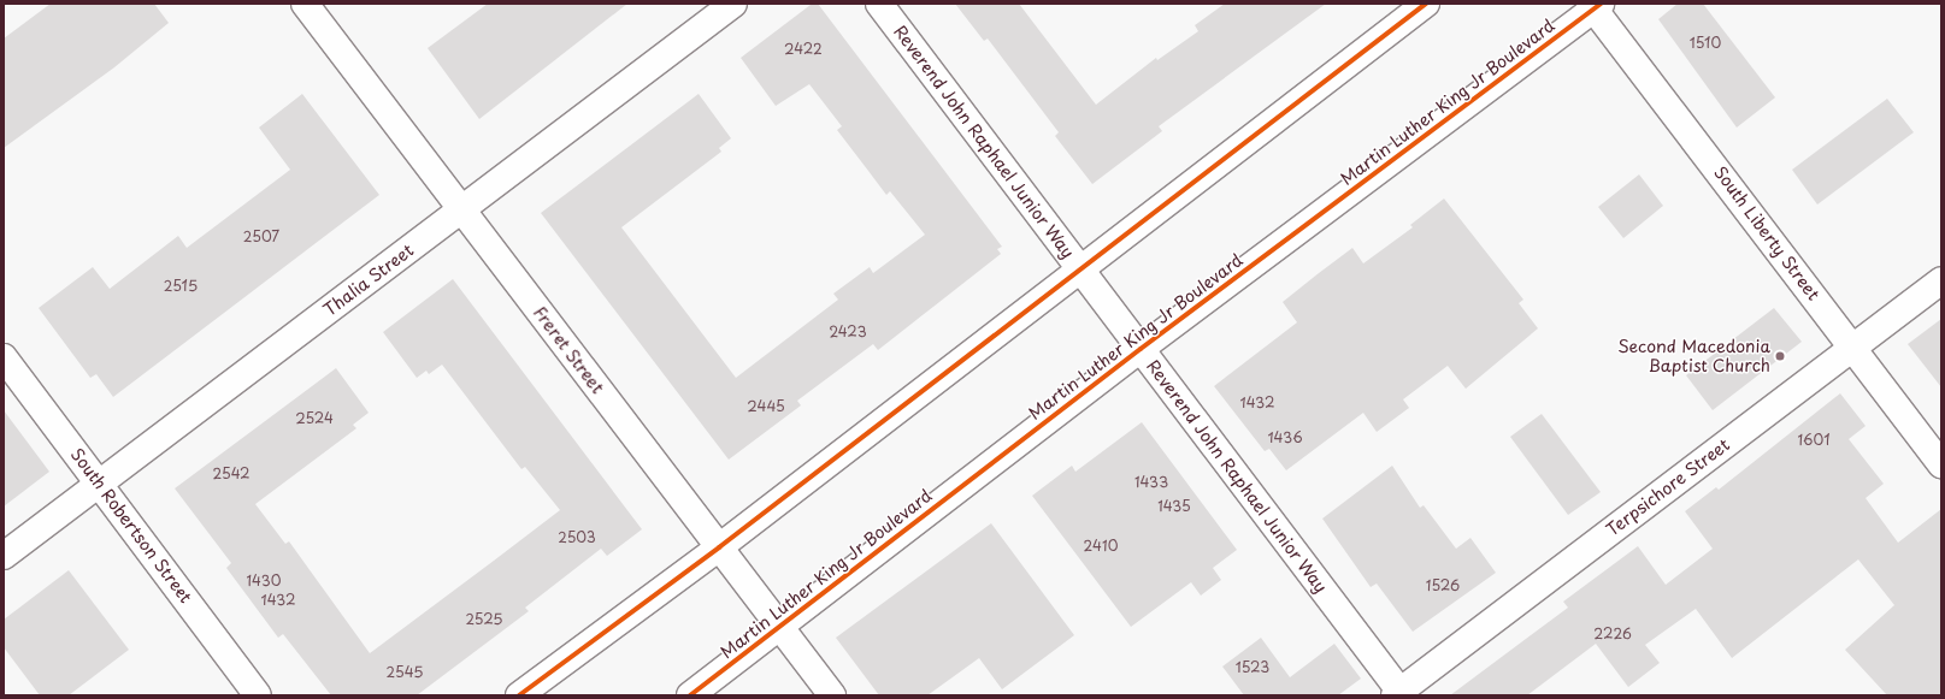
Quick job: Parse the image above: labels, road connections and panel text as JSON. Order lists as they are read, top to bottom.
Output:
{
  "streets": {
    "street": [
      "Martin Luther King Jr Boulevard",
      "Reverend John Raphael Junior Way",
      "South Liberty Street",
      "Thalia Street",
      "Freret Street",
      "Terpsichore Street",
      "South Robertson Street"
    ]
  },
  "crossings": [
    ["Martin Luther King Jr Boulevard", "Reverend John Raphael Junior Way"],
    ["Martin Luther King Jr Boulevard", "South Liberty Street"],
    ["Martin Luther King Jr Boulevard", "Freret Street"],
    ["Reverend John Raphael Junior Way", "Terpsichore Street"],
    ["South Liberty Street", "Terpsichore Street"],
    ["Thalia Street", "Freret Street"],
    ["Thalia Street", "South Robertson Street"]
  ],
  "places": ["Second Macedonia Baptist Church"],
  "house_numbers": [
    "1510",
    "2422",
    "2507",
    "2515",
    "2423",
    "1432",
    "2445",
    "2524",
    "1436",
    "1601",
    "2542",
    "1433",
    "1435",
    "2503",
    "2410",
    "1430",
    "1526",
    "1432",
    "2525",
    "2226",
    "1523",
    "2545"
  ]
}
